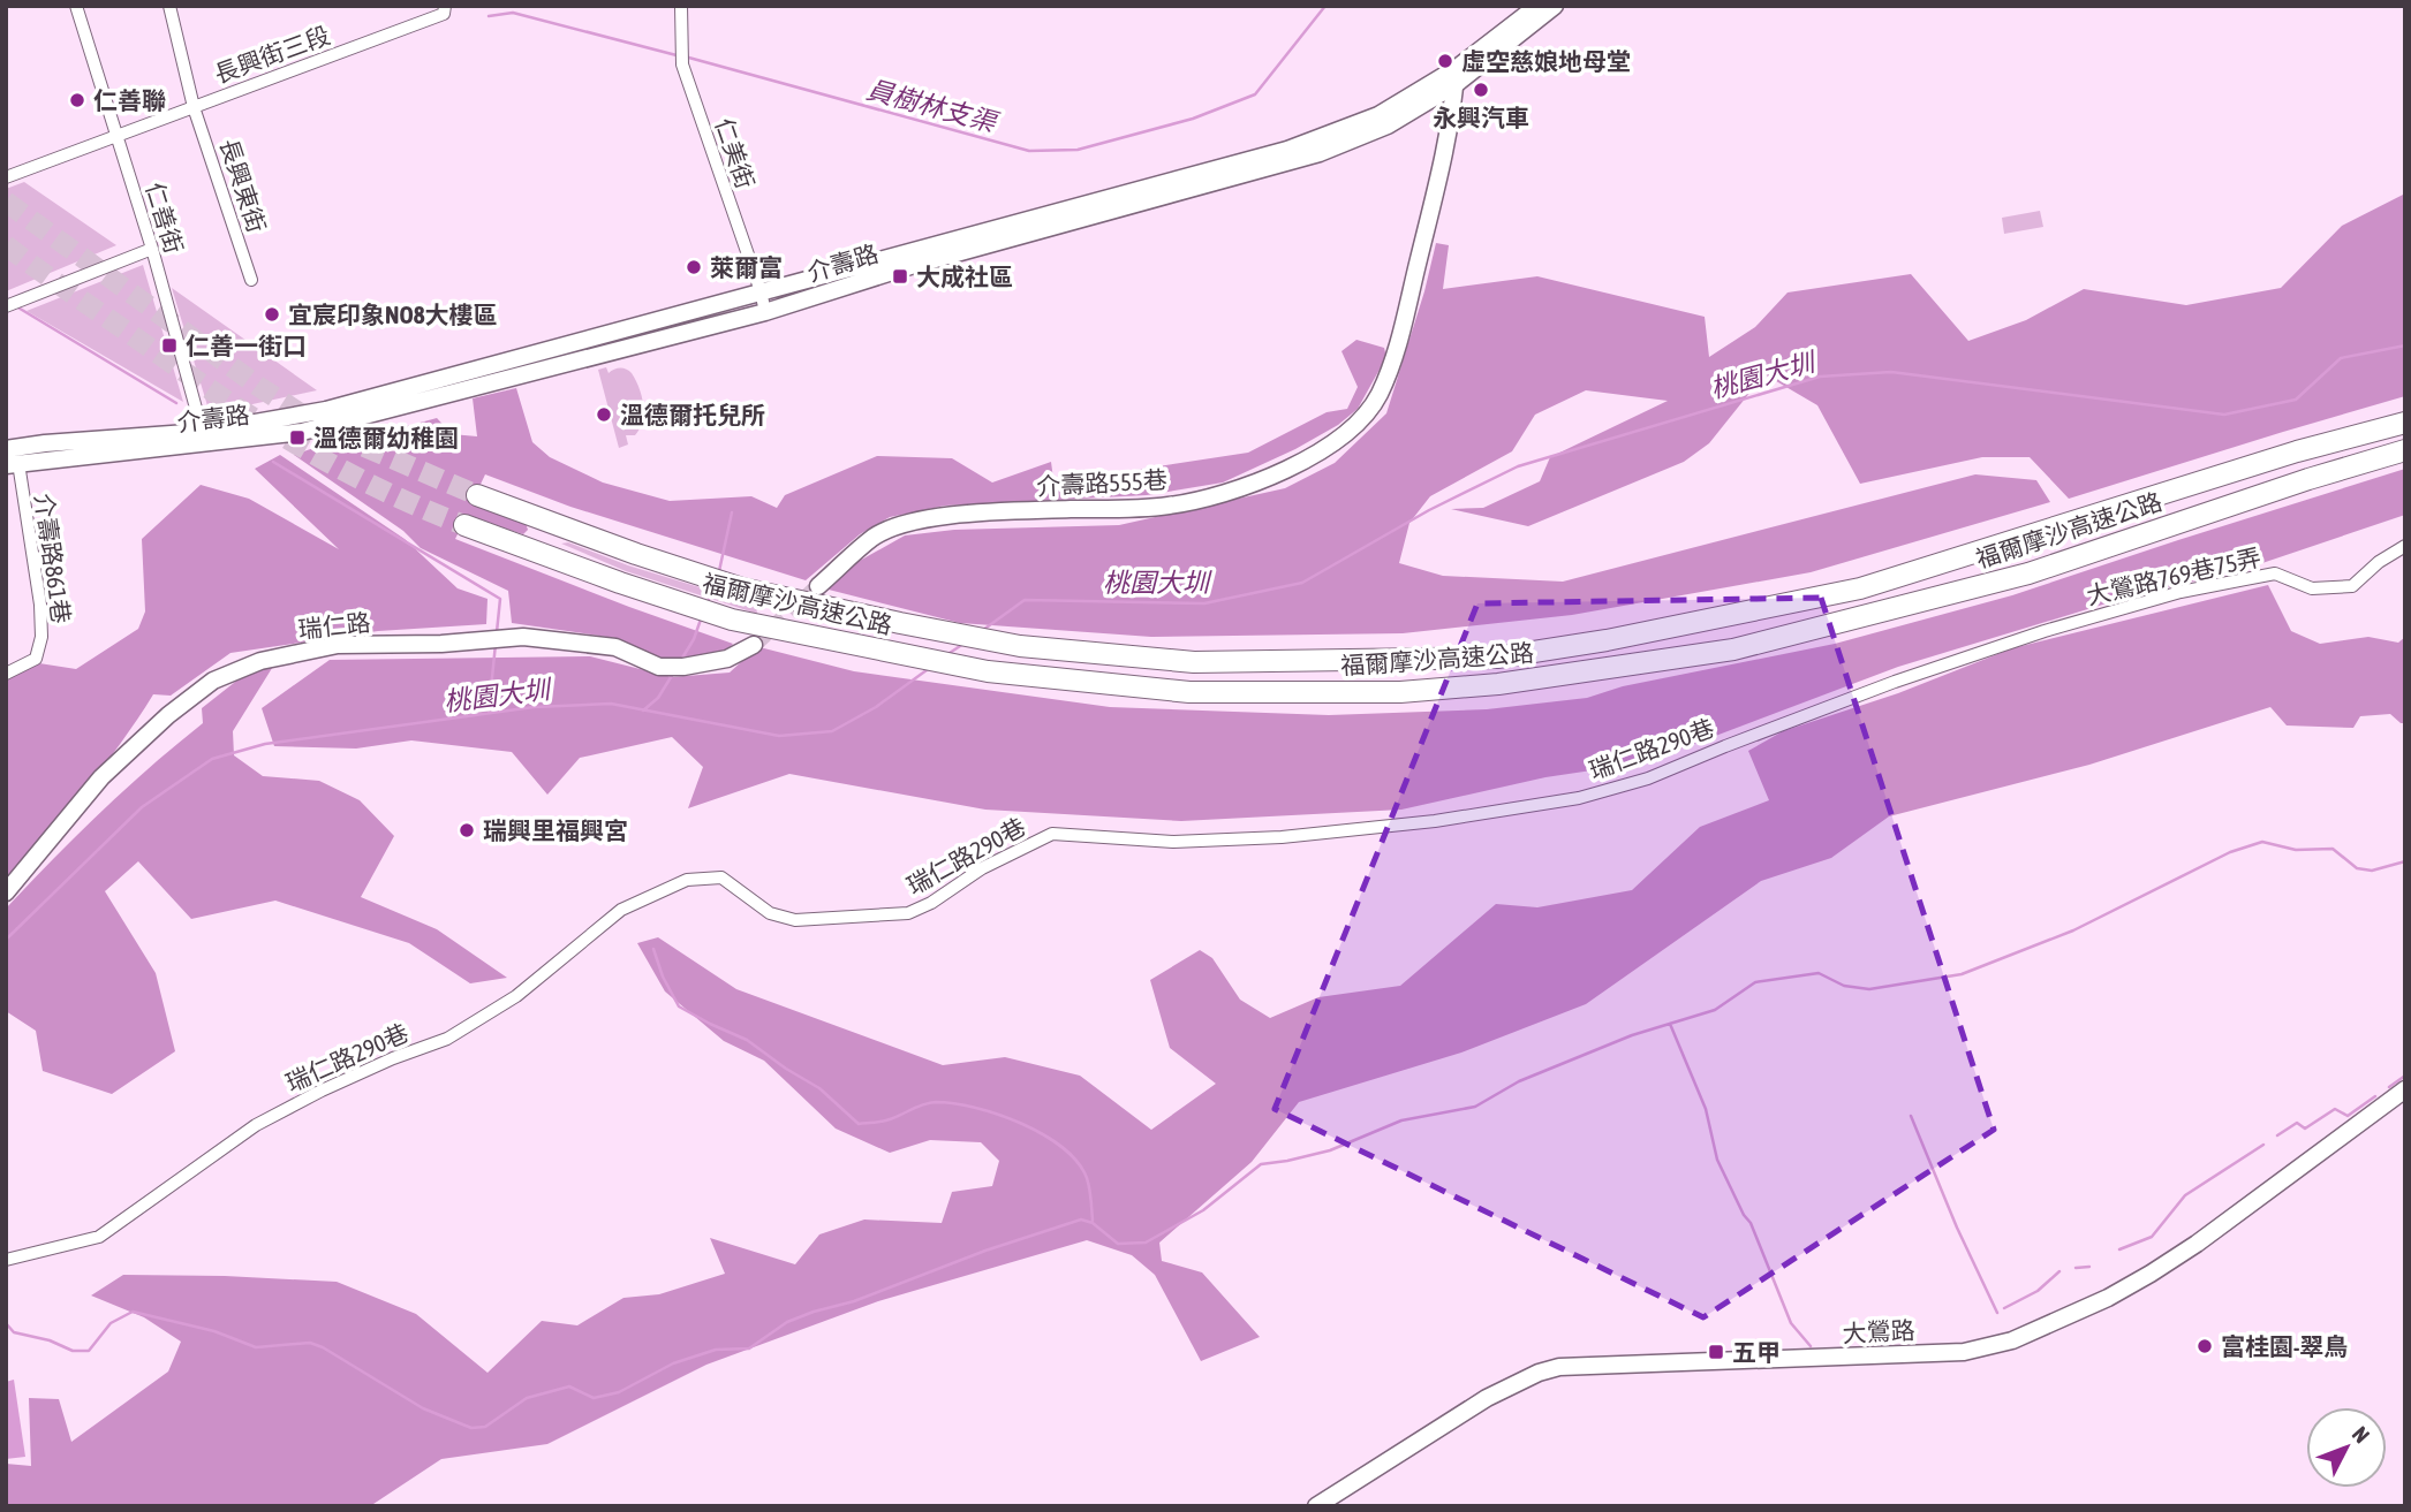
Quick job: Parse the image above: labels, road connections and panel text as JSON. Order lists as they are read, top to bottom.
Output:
{
  "streets": {
    "highway": ["福爾摩沙高速公路"],
    "main road": [
      "介壽路",
      "介壽路555巷",
      "瑞仁路",
      "大鶯路"
    ],
    "street": [
      "長興街三段",
      "仁美街",
      "長興東街",
      "仁善街",
      "介壽路861巷",
      "大鶯路769巷75弄",
      "瑞仁路290巷"
    ]
  },
  "crossings": [
    ["長興街三段", "長興東街"],
    ["長興街三段", "仁善街"],
    ["仁美街", "介壽路"],
    ["仁善街", "介壽路"],
    ["介壽路", "介壽路555巷"],
    ["介壽路", "介壽路861巷"],
    ["大鶯路769巷75弄", "瑞仁路290巷"]
  ],
  "water": ["員樹林支渠", "桃園大圳"],
  "places": {
    "other": [
      "虛空慈娘地母堂",
      "永興汽車",
      "仁善聯",
      "萊爾富",
      "宜宸印象NO8大樓區",
      "溫德爾托兒所",
      "瑞興里福興宮",
      "富桂園-翠鳥"
    ],
    "transit": [
      "大成社區",
      "仁善一街口",
      "溫德爾幼稚園",
      "五甲"
    ]
  },
  "north": "top right"
}
